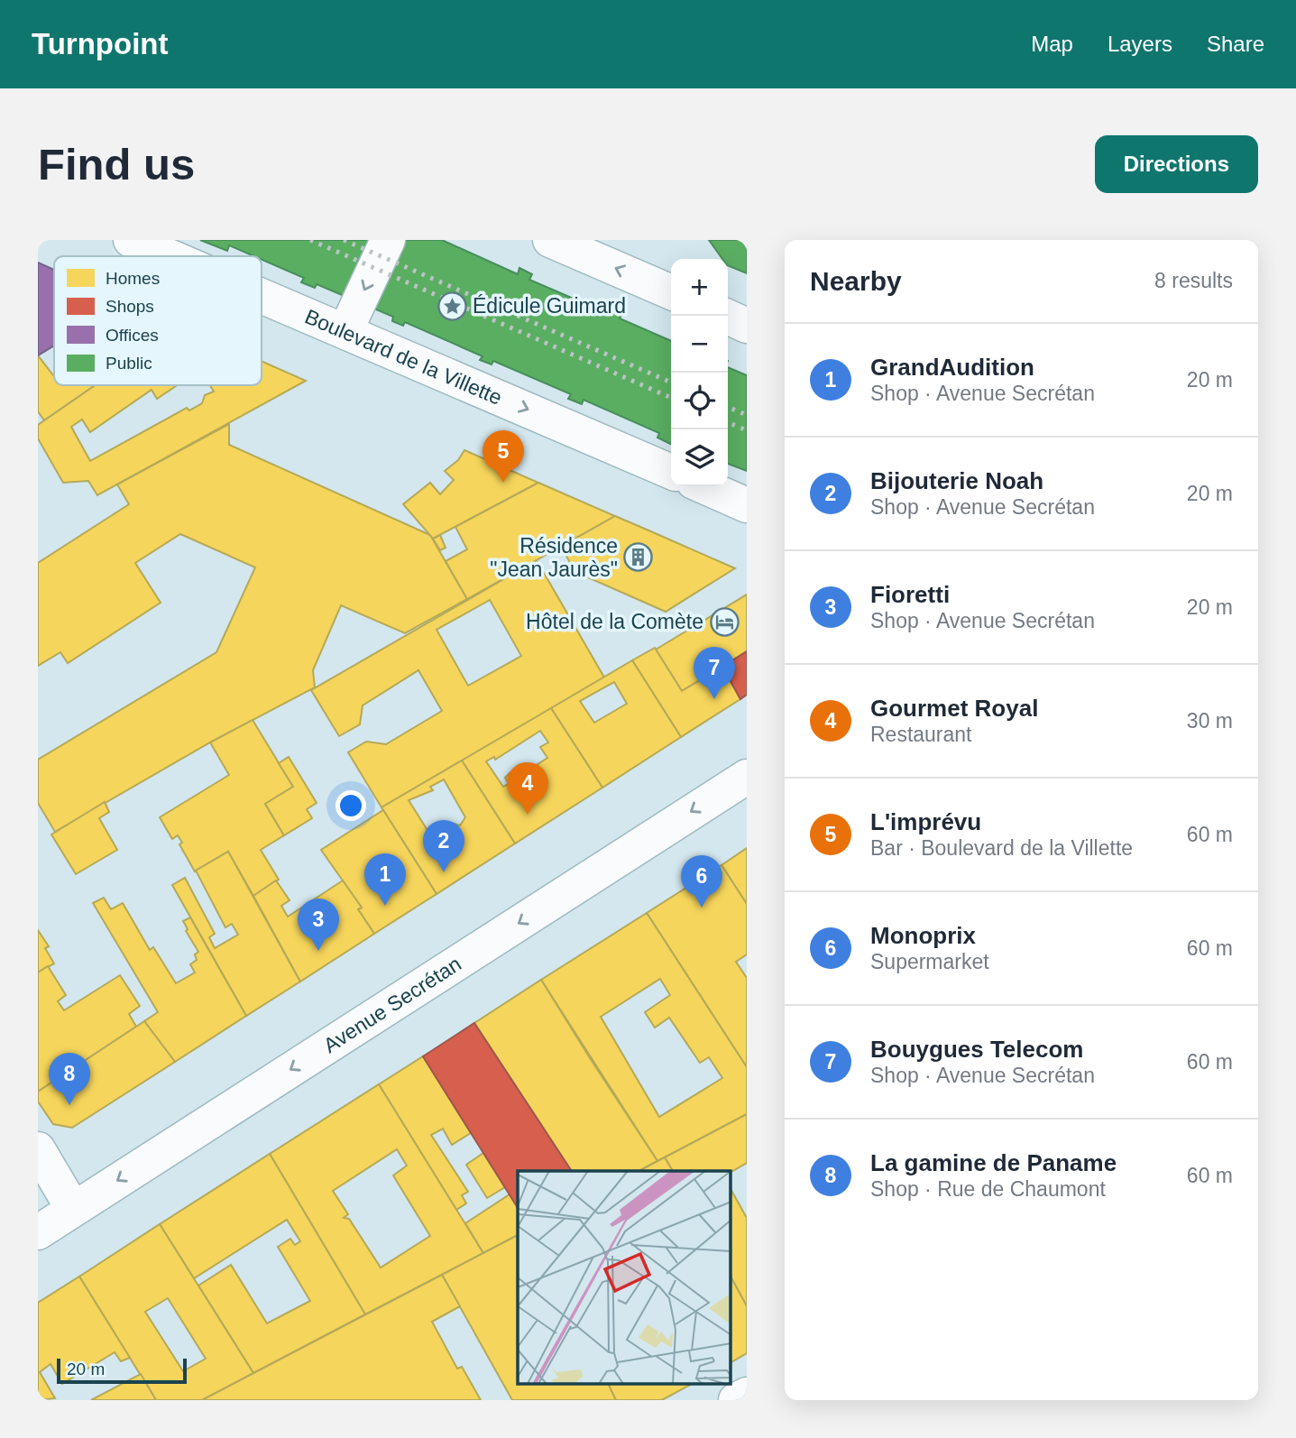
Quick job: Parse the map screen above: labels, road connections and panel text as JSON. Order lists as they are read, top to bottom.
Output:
{
  "streets": {
    "main road": ["Boulevard de la Villette", "Avenue Secrétan"]
  },
  "one_way": ["Avenue Secrétan"],
  "places": {
    "place": ["Édicule Guimard"],
    "building": ["Résidence \"Jean Jaurès\""],
    "hotel": ["Hôtel de la Comète"]
  },
  "legend": [
    "Homes",
    "Shops",
    "Offices",
    "Public"
  ],
  "scale_bar": "20 m",
  "page": {
    "header": "Turnpoint",
    "nav": ["Map", "Layers", "Share"],
    "buttons": "Directions",
    "title": "Find us",
    "heading": ["Nearby", "8 results"],
    "map_buttons": ["+", "−"],
    "list": [
      {
        "mark": "1",
        "name": "GrandAudition",
        "note": "Shop · Avenue Secrétan",
        "value": "20 m"
      },
      {
        "mark": "2",
        "name": "Bijouterie Noah",
        "note": "Shop · Avenue Secrétan",
        "value": "20 m"
      },
      {
        "mark": "3",
        "name": "Fioretti",
        "note": "Shop · Avenue Secrétan",
        "value": "20 m"
      },
      {
        "mark": "4",
        "name": "Gourmet Royal",
        "note": "Restaurant",
        "value": "30 m"
      },
      {
        "mark": "5",
        "name": "L'imprévu",
        "note": "Bar · Boulevard de la Villette",
        "value": "60 m"
      },
      {
        "mark": "6",
        "name": "Monoprix",
        "note": "Supermarket",
        "value": "60 m"
      },
      {
        "mark": "7",
        "name": "Bouygues Telecom",
        "note": "Shop · Avenue Secrétan",
        "value": "60 m"
      },
      {
        "mark": "8",
        "name": "La gamine de Paname",
        "note": "Shop · Rue de Chaumont",
        "value": "60 m"
      }
    ],
    "pins": [
      "5",
      "7",
      "4",
      "2",
      "1",
      "6",
      "3",
      "8"
    ],
    "scale": "20 m"
  }
}
